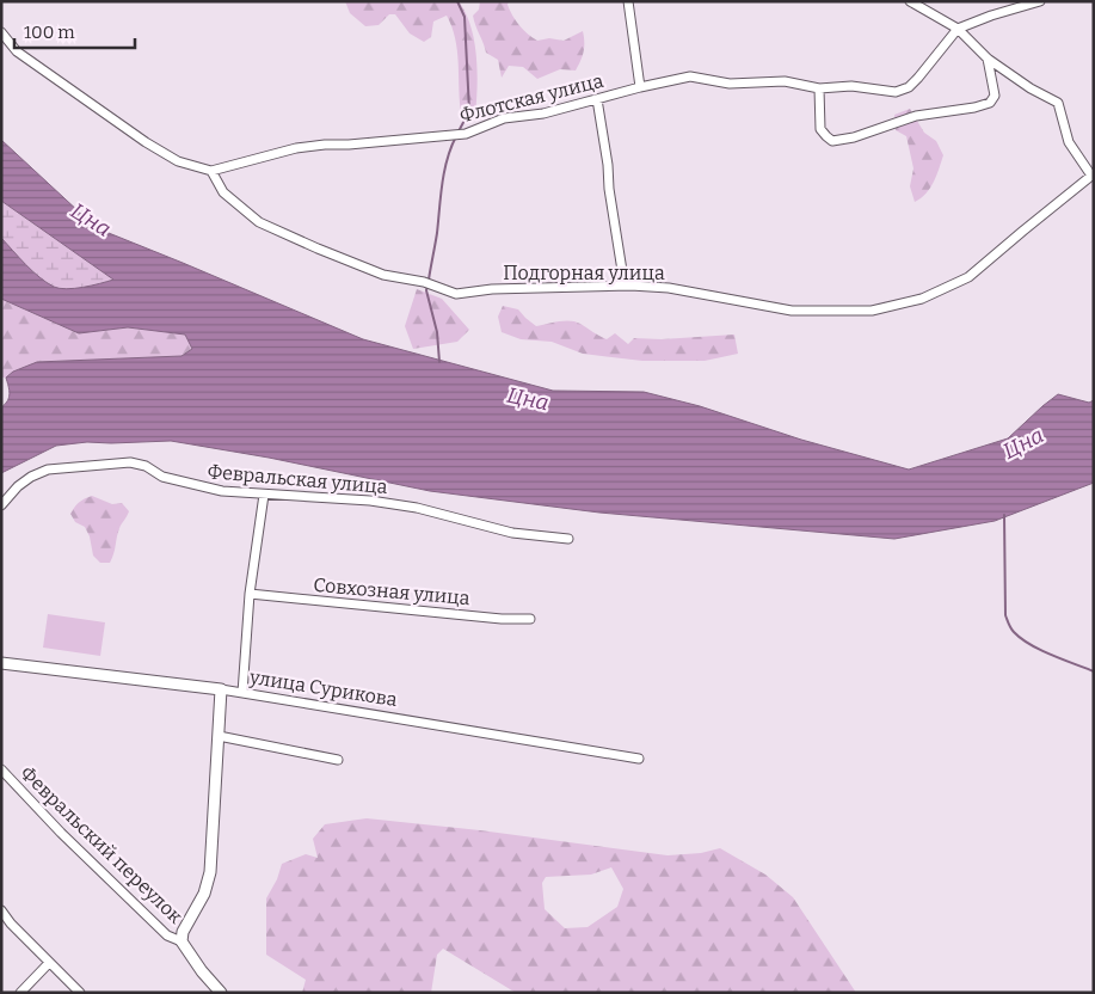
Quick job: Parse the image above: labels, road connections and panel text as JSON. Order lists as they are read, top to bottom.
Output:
{
  "streets": {
    "street": [
      "Флотская улица",
      "Подгорная улица",
      "Февральская улица",
      "Совхозная улица",
      "улица Сурикова",
      "Февральский переулок"
    ]
  },
  "crossings": [
    ["Флотская улица", "Подгорная улица"]
  ],
  "water": ["Цна"],
  "scale_bar": "100 m"
}
